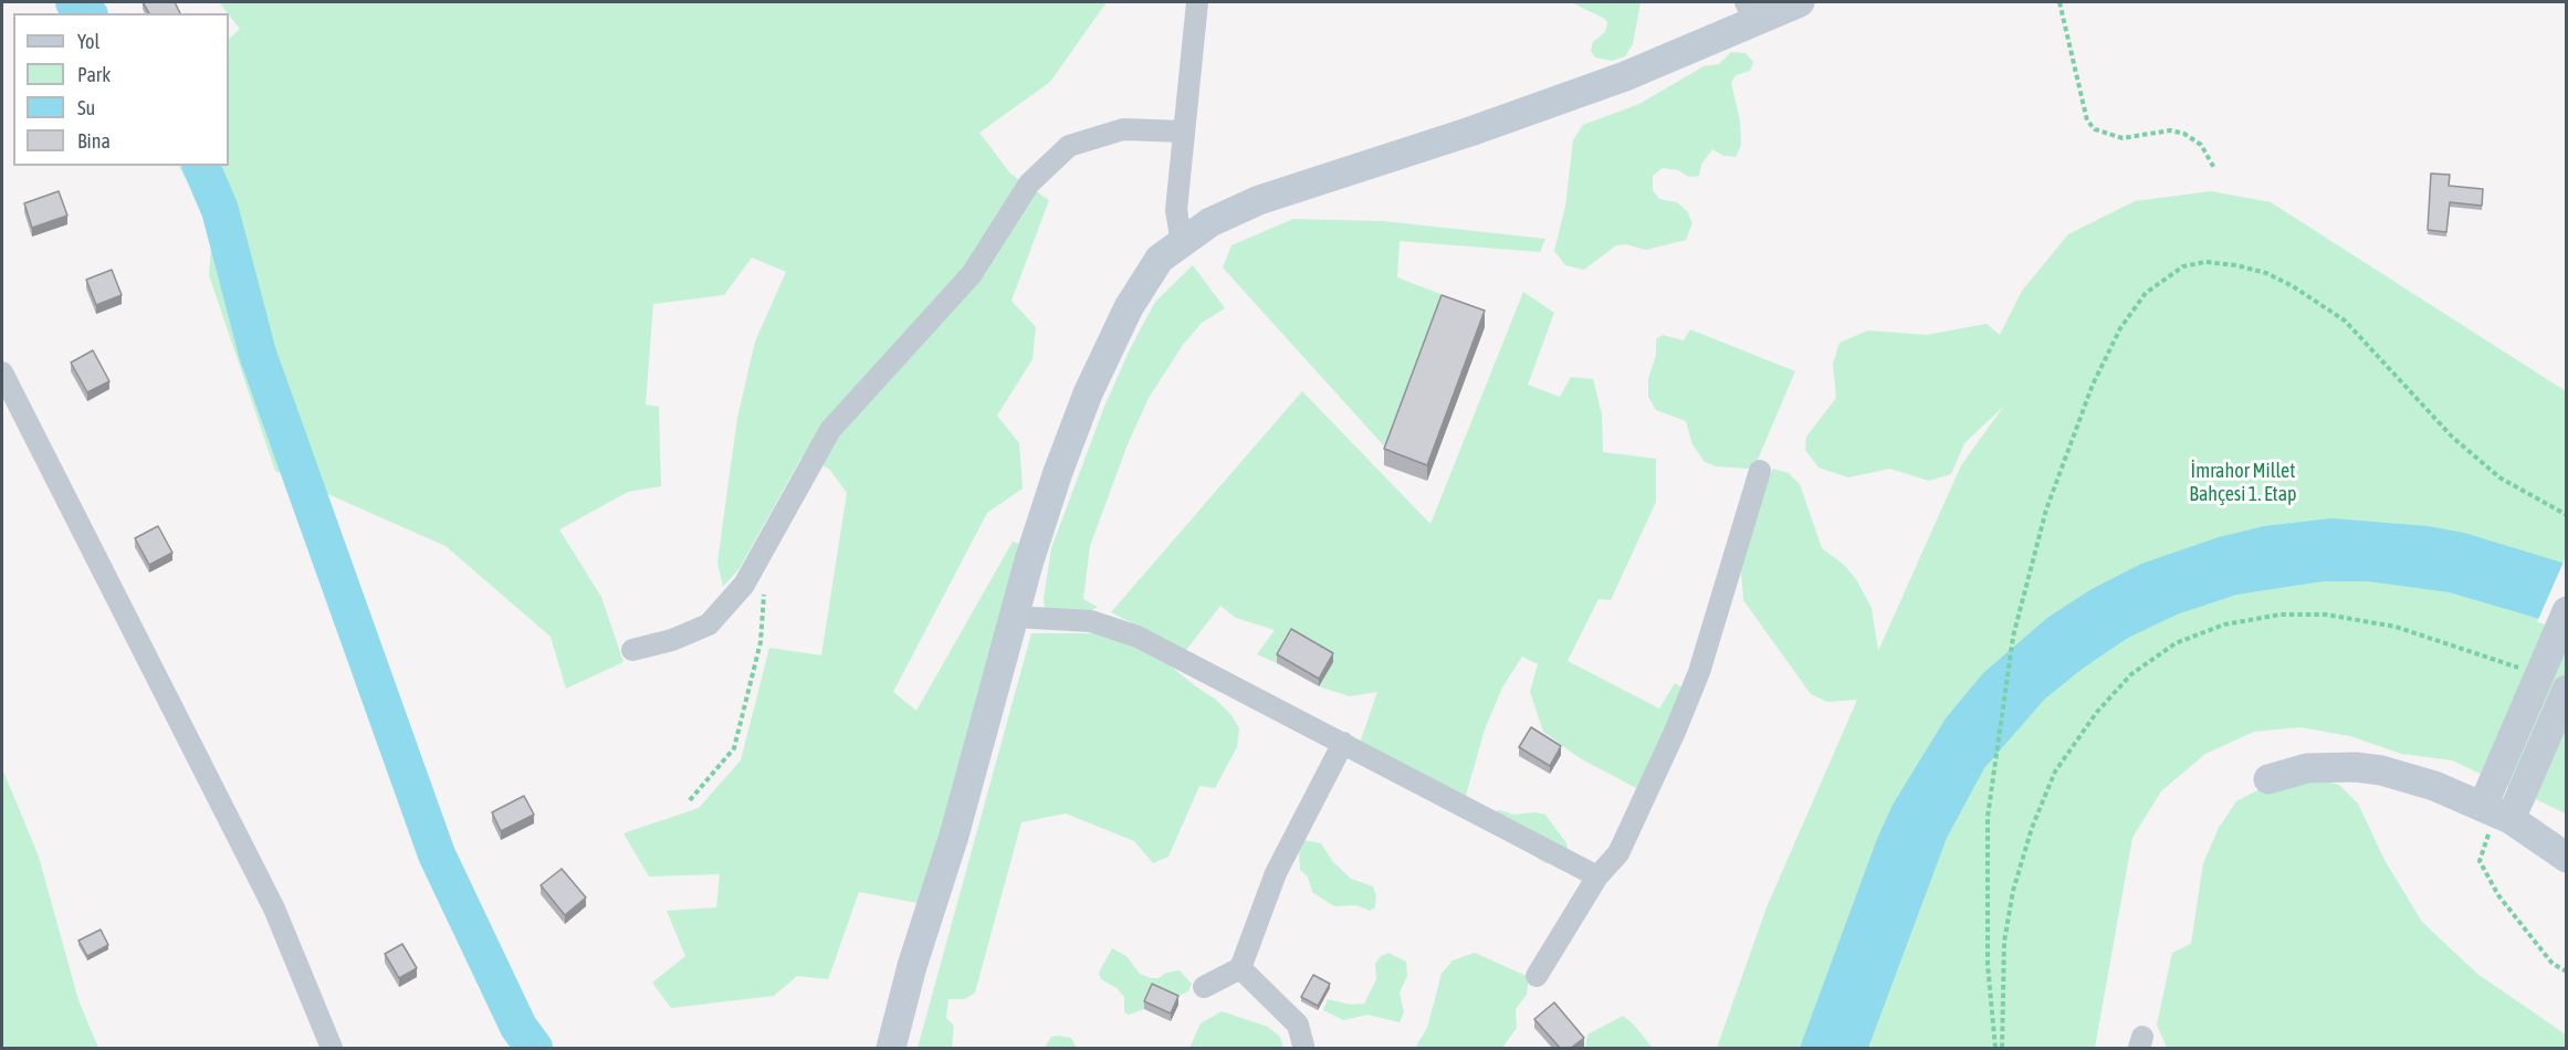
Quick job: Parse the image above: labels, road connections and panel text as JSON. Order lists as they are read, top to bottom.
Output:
{
  "parks": ["İmrahor Millet Bahçesi 1. Etap"],
  "legend": [
    "Yol",
    "Park",
    "Su",
    "Bina"
  ]
}
